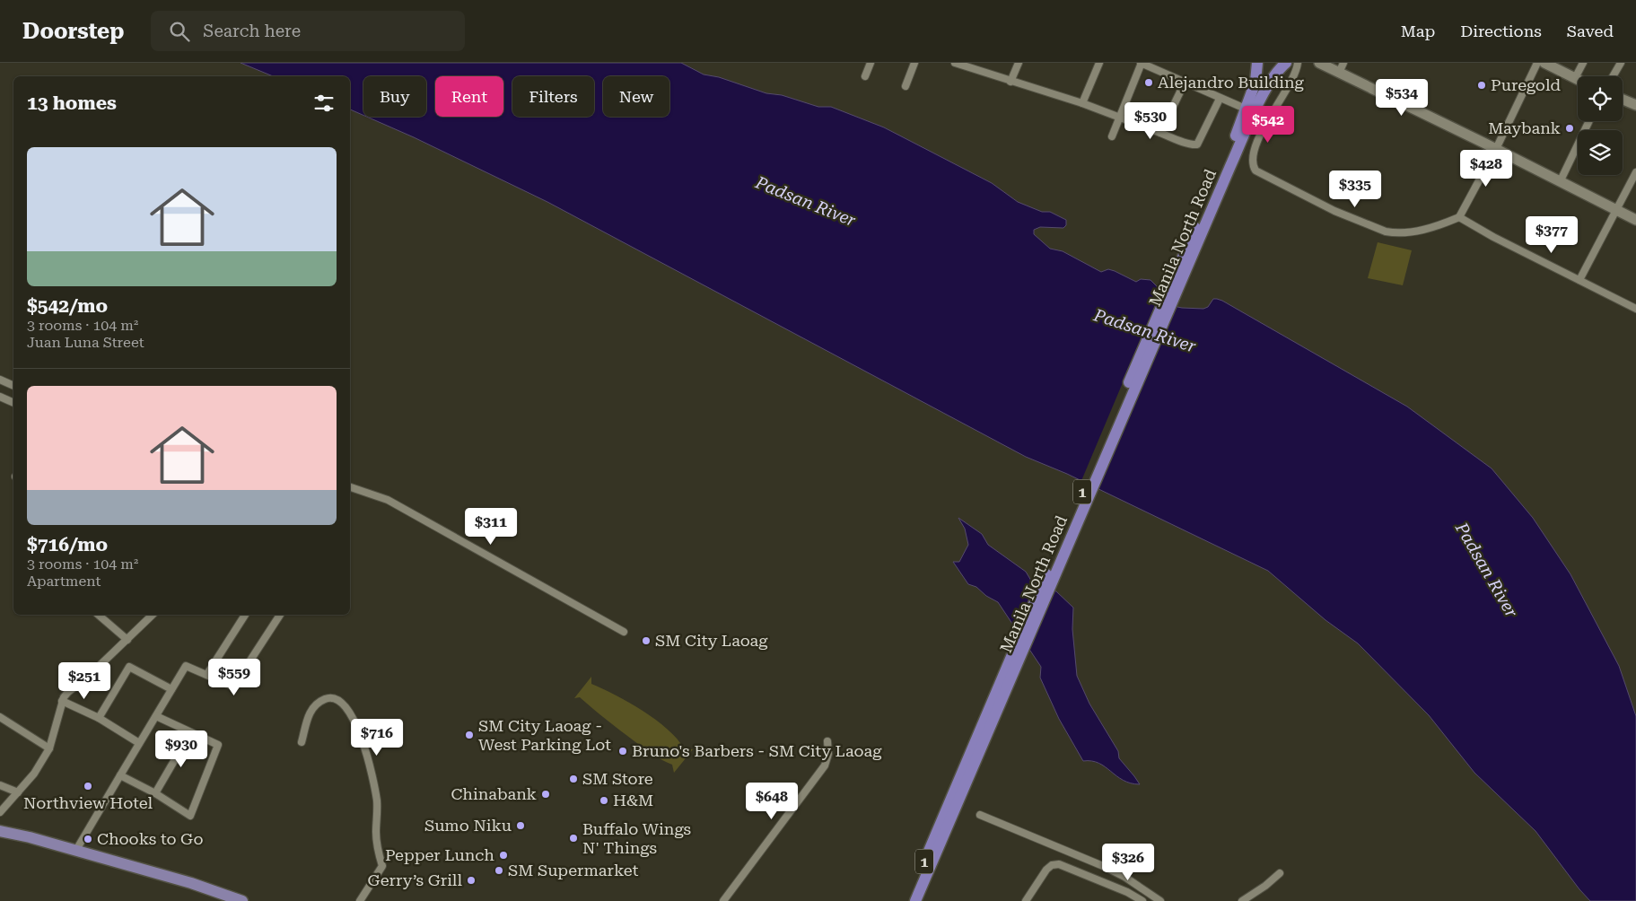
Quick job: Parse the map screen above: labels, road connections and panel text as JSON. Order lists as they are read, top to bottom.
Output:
{
  "streets": {
    "highway": ["Manila North Road", "1"]
  },
  "water": ["Padsan River"],
  "places": [
    "Alejandro Building",
    "Puregold",
    "Maybank",
    "SM City Laoag",
    "SM City Laoag - West Parking Lot",
    "Bruno's Barbers - SM City Laoag",
    "SM Store",
    "Northview Hotel",
    "Chinabank",
    "H&M",
    "Sumo Niku",
    "Buffalo Wings N' Things",
    "Chooks to Go",
    "Pepper Lunch",
    "SM Supermarket",
    "Gerry’s Grill"
  ],
  "page": {
    "header": "Doorstep",
    "search": "Search here",
    "nav": ["Map", "Directions", "Saved"],
    "chip": [
      "Buy",
      "Rent",
      "Filters",
      "New"
    ],
    "heading": "13 homes",
    "price": [
      "$534",
      "$530",
      "$542",
      "$428",
      "$335",
      "$377",
      "$311",
      "$559",
      "$251",
      "$716",
      "$930",
      "$648",
      "$326"
    ],
    "list": [
      {
        "name": "$542/mo",
        "note": "3 rooms · 104 m² · Juan Luna Street"
      },
      {
        "name": "$716/mo",
        "note": "3 rooms · 104 m² · Apartment"
      }
    ]
  }
}
